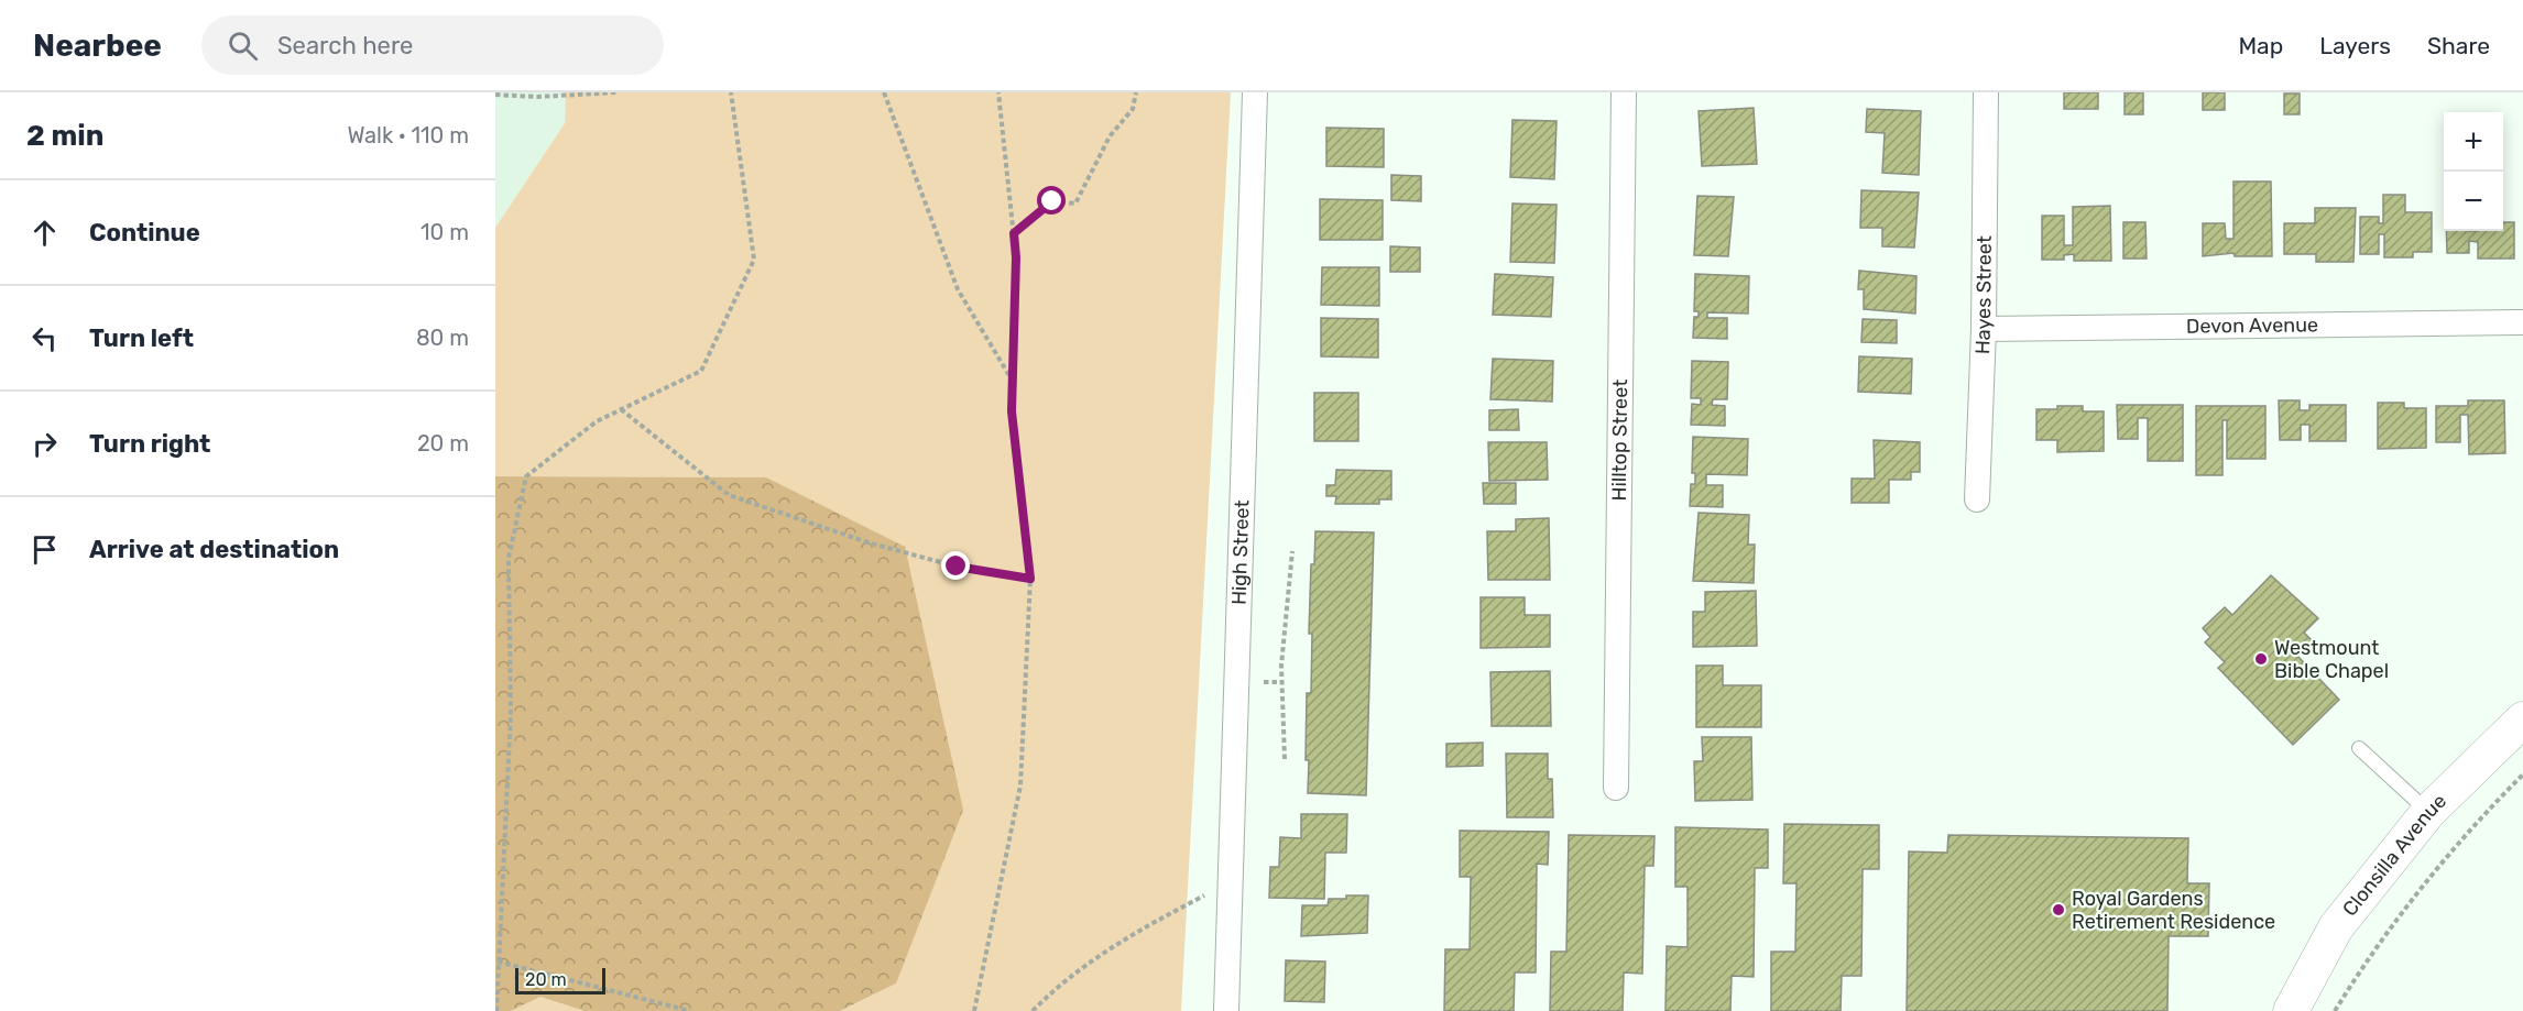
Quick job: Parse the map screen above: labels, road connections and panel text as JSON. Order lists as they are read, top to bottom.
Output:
{
  "streets": {
    "main road": ["Clonsilla Avenue"],
    "street": [
      "Hayes Street",
      "Devon Avenue",
      "Hilltop Street",
      "High Street"
    ]
  },
  "crossings": [
    ["Hayes Street", "Devon Avenue"]
  ],
  "places": ["Westmount Bible Chapel", "Royal Gardens Retirement Residence"],
  "scale_bar": "20 m",
  "page": {
    "header": "Nearbee",
    "search": "Search here",
    "nav": ["Map", "Layers", "Share"],
    "heading": ["2 min", "Walk · 110 m"],
    "map_buttons": ["+", "−"],
    "list": [
      ["Continue", "10 m"],
      ["Turn left", "80 m"],
      ["Turn right", "20 m"],
      "Arrive at destination"
    ],
    "scale": "20 m"
  }
}
